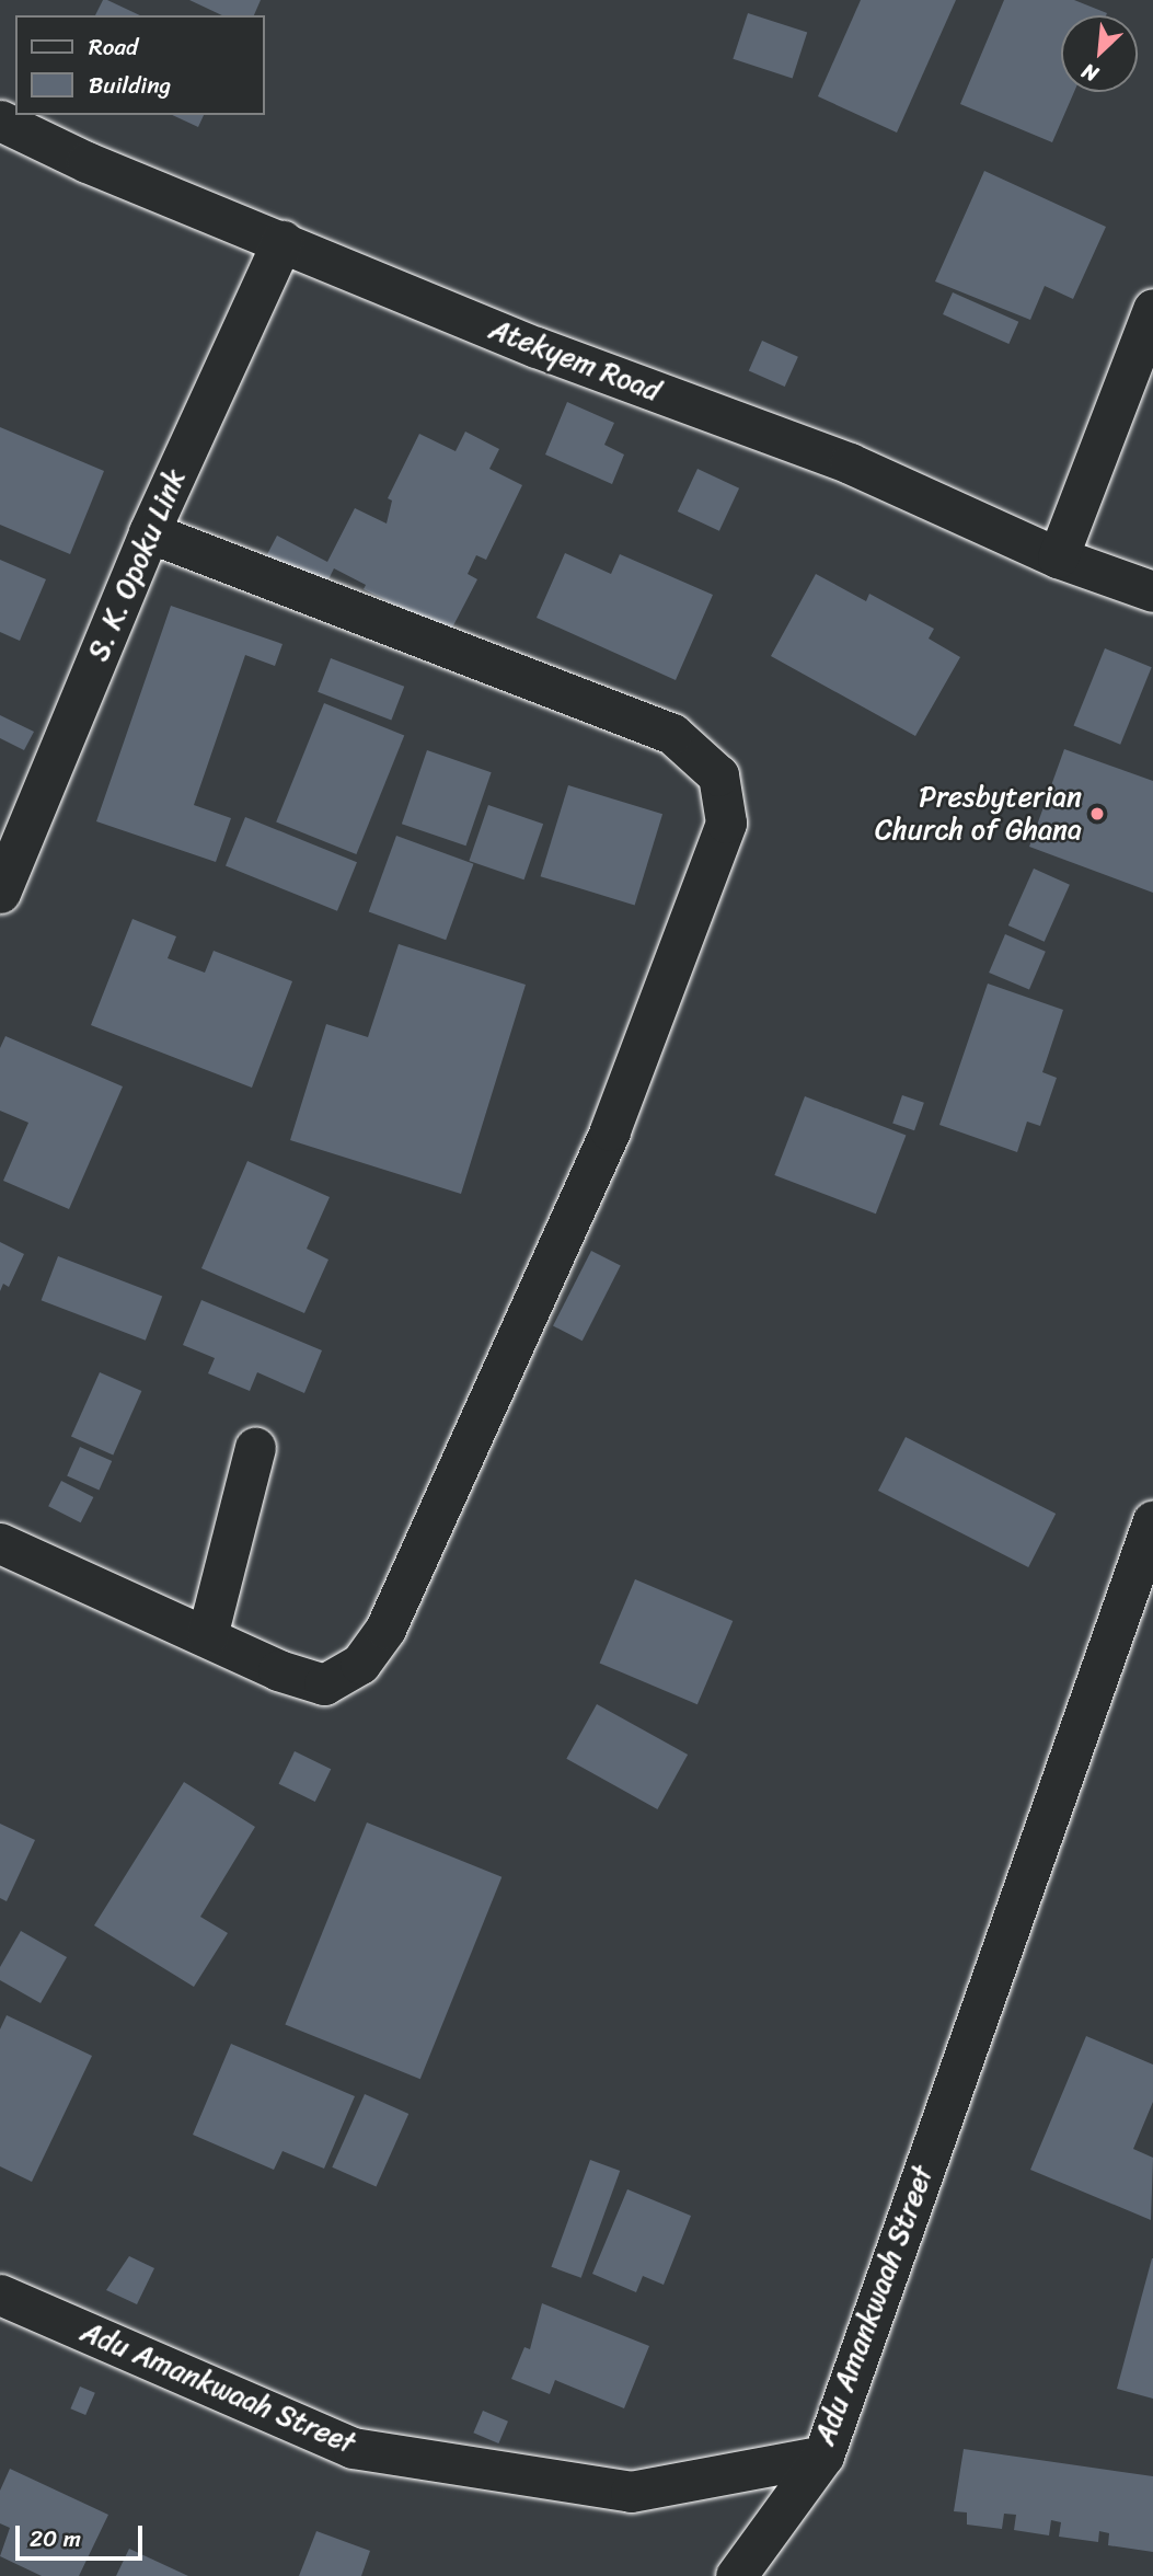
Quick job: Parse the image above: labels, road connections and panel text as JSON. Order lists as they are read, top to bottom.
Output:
{
  "streets": {
    "street": ["Atekyem Road", "S. K. Opoku Link", "Adu Amankwaah Street"]
  },
  "crossings": [
    ["Atekyem Road", "S. K. Opoku Link"]
  ],
  "places": ["Presbyterian Church of Ghana"],
  "legend": ["Road", "Building"],
  "scale_bar": "20 m",
  "north": "bottom left"
}
